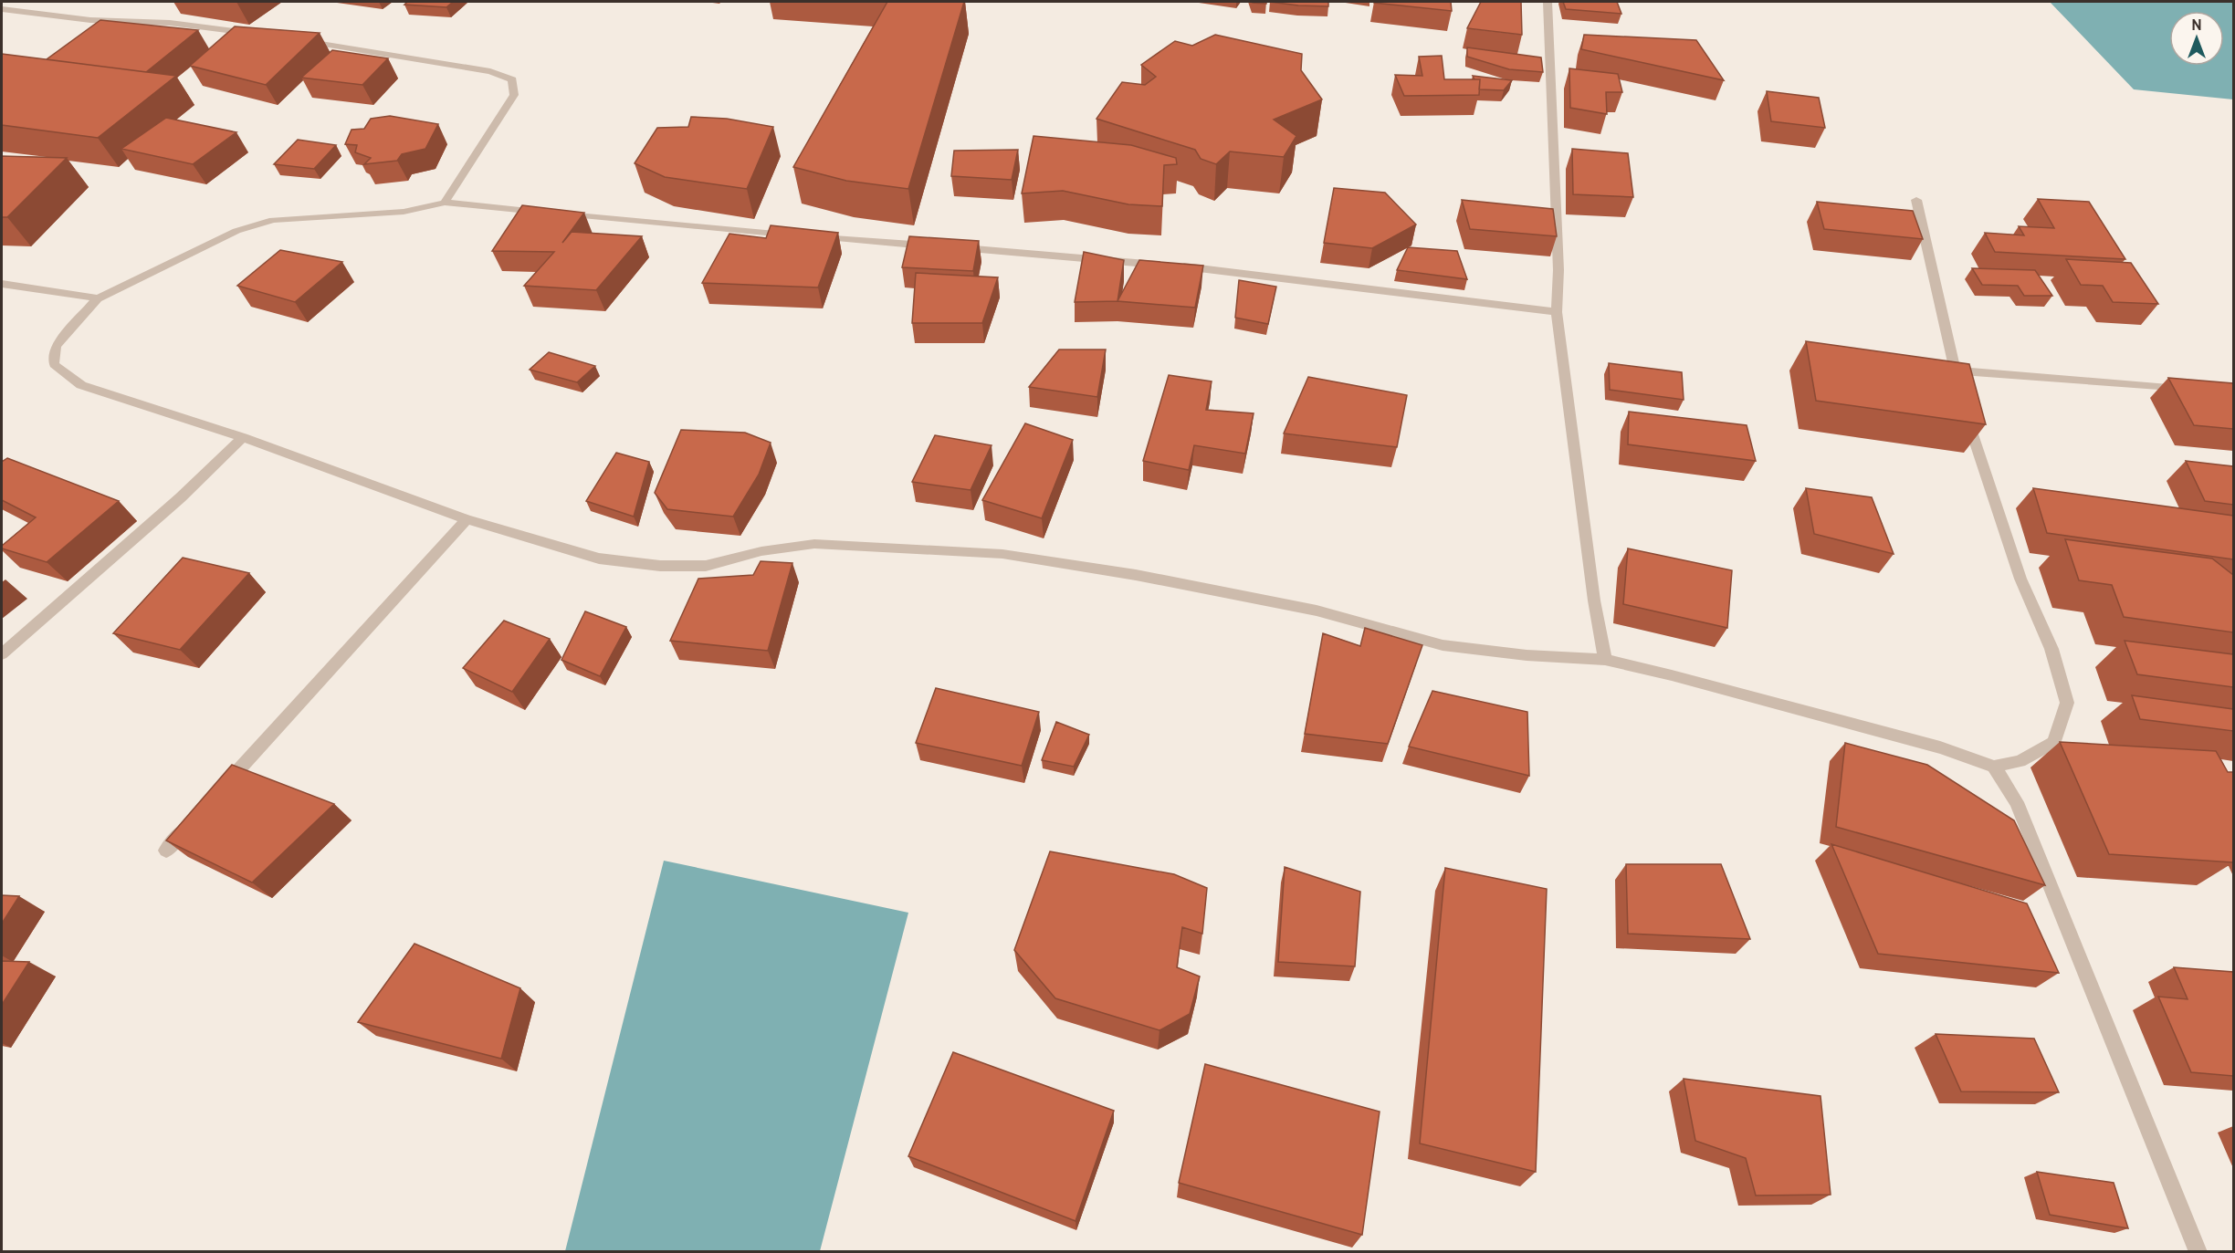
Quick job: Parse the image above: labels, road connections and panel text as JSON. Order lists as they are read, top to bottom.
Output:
{
  "north": "top"
}
